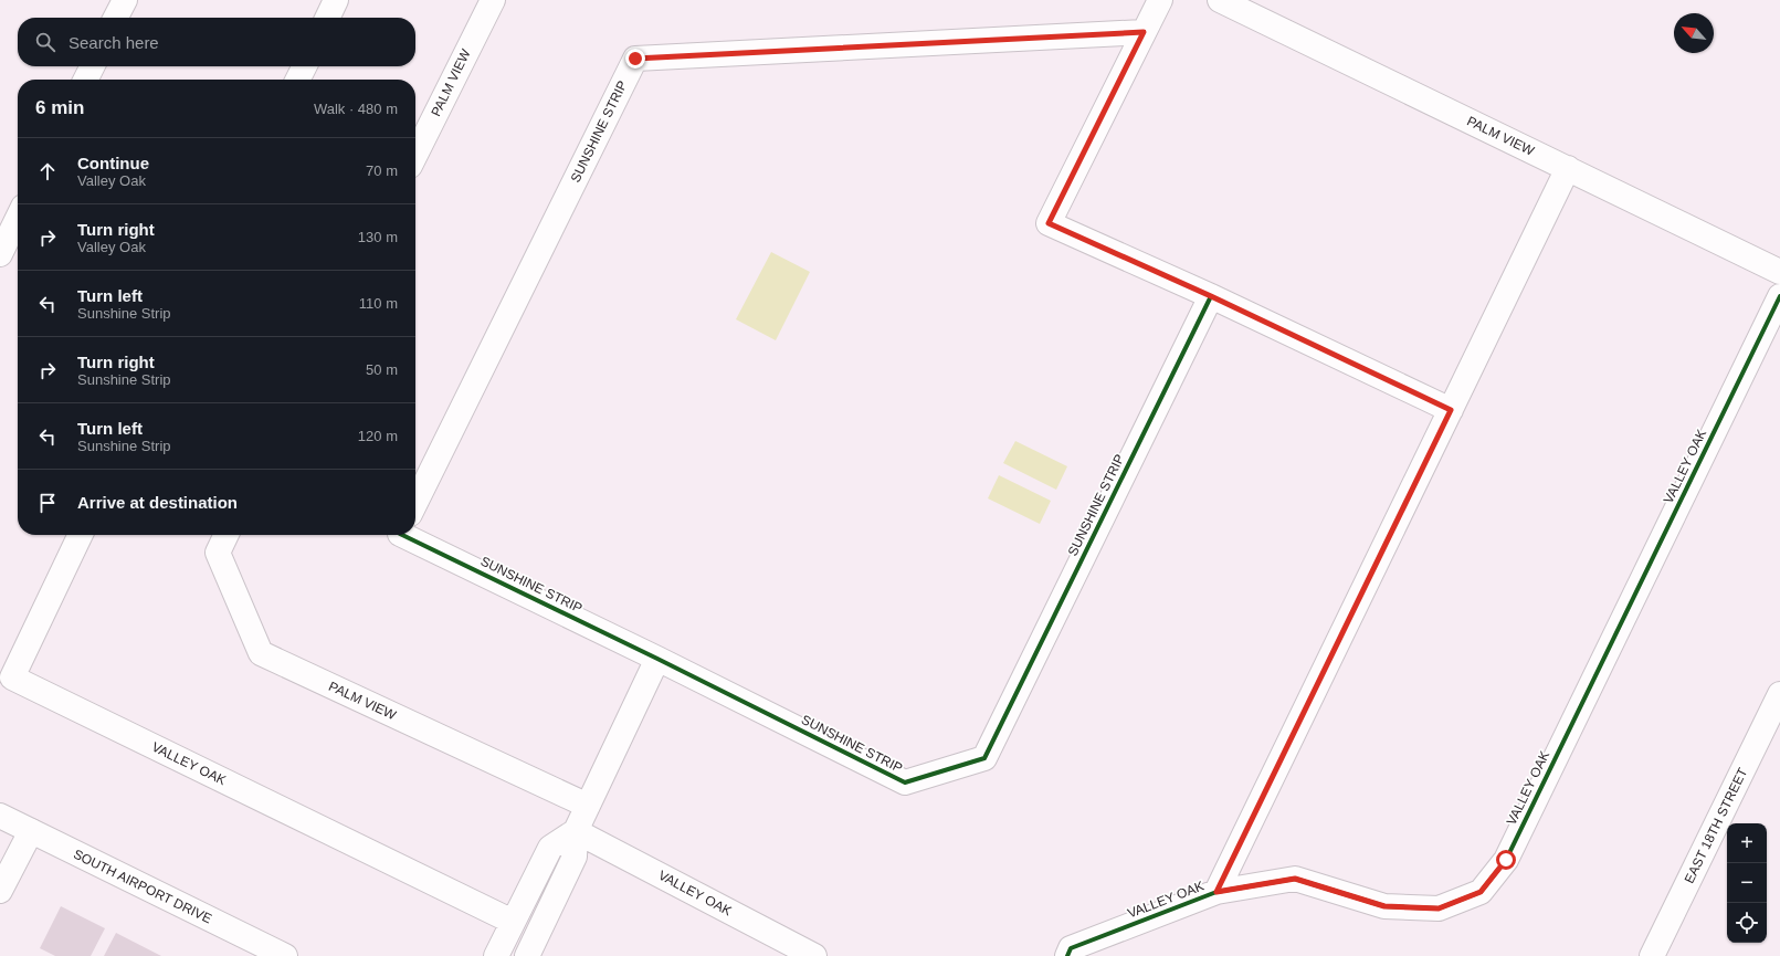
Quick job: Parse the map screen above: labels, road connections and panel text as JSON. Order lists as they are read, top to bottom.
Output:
{
  "streets": {
    "street": [
      "PALM VIEW",
      "SUNSHINE STRIP",
      "VALLEY OAK",
      "EAST 18TH STREET",
      "SOUTH AIRPORT DRIVE"
    ]
  },
  "crossings": [
    ["PALM VIEW", "VALLEY OAK"]
  ],
  "north": "top left",
  "page": {
    "search": "Search here",
    "heading": ["6 min", "Walk · 480 m"],
    "list": [
      ["Continue", "Valley Oak", "70 m"],
      ["Turn right", "Valley Oak", "130 m"],
      ["Turn left", "Sunshine Strip", "110 m"],
      ["Turn right", "Sunshine Strip", "50 m"],
      ["Turn left", "Sunshine Strip", "120 m"],
      "Arrive at destination"
    ],
    "map_buttons": ["+", "−"]
  }
}
